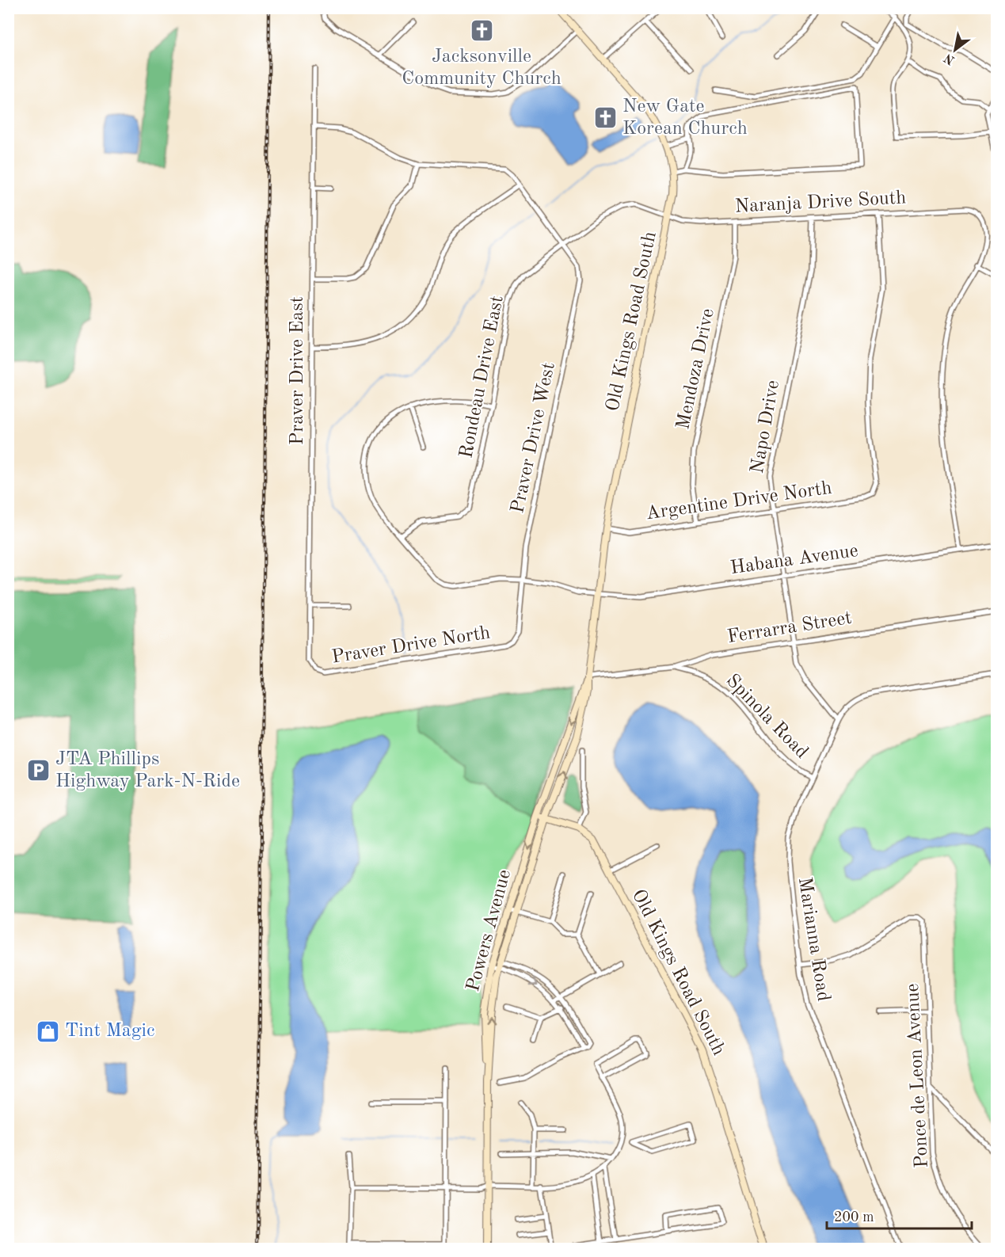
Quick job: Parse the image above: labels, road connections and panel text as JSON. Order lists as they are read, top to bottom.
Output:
{
  "streets": {
    "street": [
      "Naranja Drive South",
      "Old Kings Road South",
      "Mendoza Drive",
      "Praver Drive East",
      "Rondeau Drive East",
      "Napo Drive",
      "Praver Drive West",
      "Argentine Drive North",
      "Habana Avenue",
      "Ferrarra Street",
      "Praver Drive North",
      "Spinola Road",
      "Powers Avenue",
      "Marianna Road",
      "Ponce de Leon Avenue"
    ]
  },
  "crossings": [
    ["Naranja Drive South", "Old Kings Road South"],
    ["Naranja Drive South", "Mendoza Drive"],
    ["Naranja Drive South", "Rondeau Drive East"],
    ["Naranja Drive South", "Napo Drive"],
    ["Naranja Drive South", "Praver Drive West"],
    ["Naranja Drive South", "Argentine Drive North"],
    ["Old Kings Road South", "Argentine Drive North"],
    ["Old Kings Road South", "Habana Avenue"],
    ["Old Kings Road South", "Ferrarra Street"],
    ["Old Kings Road South", "Powers Avenue"],
    ["Mendoza Drive", "Argentine Drive North"],
    ["Praver Drive East", "Praver Drive West"],
    ["Praver Drive East", "Praver Drive North"],
    ["Rondeau Drive East", "Praver Drive West"],
    ["Rondeau Drive East", "Habana Avenue"],
    ["Napo Drive", "Argentine Drive North"],
    ["Napo Drive", "Habana Avenue"],
    ["Napo Drive", "Ferrarra Street"],
    ["Praver Drive West", "Habana Avenue"],
    ["Praver Drive West", "Praver Drive North"],
    ["Ferrarra Street", "Spinola Road"],
    ["Spinola Road", "Marianna Road"],
    ["Marianna Road", "Ponce de Leon Avenue"]
  ],
  "places": {
    "church": ["Jacksonville Community Church", "New Gate Korean Church"],
    "parking": ["JTA Phillips Highway Park-N-Ride"],
    "shop": ["Tint Magic"]
  },
  "scale_bar": "200 m",
  "north": "bottom left"
}
